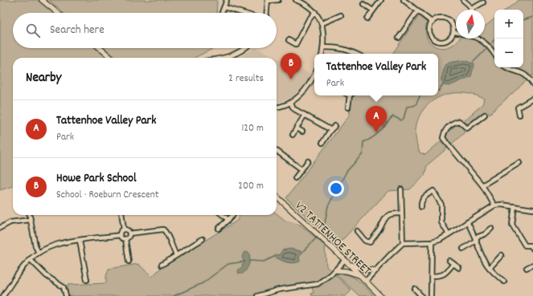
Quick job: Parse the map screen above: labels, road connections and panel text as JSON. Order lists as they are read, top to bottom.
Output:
{
  "streets": {
    "street": ["V2 TATTENHOE STREET"]
  },
  "north": "top",
  "page": {
    "map_buttons": ["+", "−"],
    "search": "Search here",
    "pins": ["B", "A"],
    "popup": ["Tattenhoe Valley Park", "Park"],
    "heading": ["Nearby", "2 results"],
    "list": [
      {
        "mark": "A",
        "name": "Tattenhoe Valley Park",
        "note": "Park",
        "value": "120 m"
      },
      {
        "mark": "B",
        "name": "Howe Park School",
        "note": "School · Roeburn Crescent",
        "value": "200 m"
      }
    ]
  }
}
